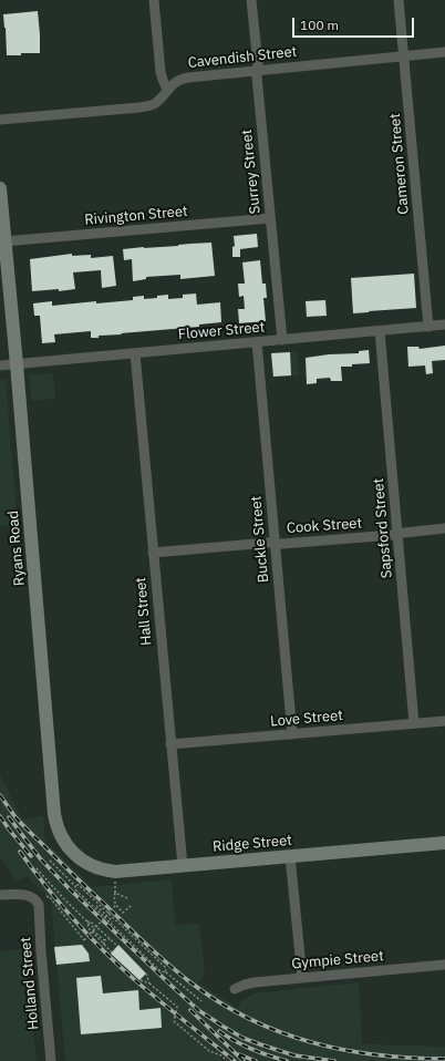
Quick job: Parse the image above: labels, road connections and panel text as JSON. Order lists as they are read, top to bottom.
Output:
{
  "streets": {
    "street": [
      "Cavendish Street",
      "Cameron Street",
      "Surrey Street",
      "Rivington Street",
      "Flower Street",
      "Cook Street",
      "Sapsford Street",
      "Buckle Street",
      "Ryans Road",
      "Hall Street",
      "Love Street",
      "Ridge Street",
      "Gympie Street",
      "Holland Street"
    ]
  },
  "crossings": [
    ["Cavendish Street", "Cameron Street"],
    ["Cavendish Street", "Surrey Street"],
    ["Cameron Street", "Flower Street"],
    ["Surrey Street", "Rivington Street"],
    ["Surrey Street", "Flower Street"],
    ["Rivington Street", "Ryans Road"],
    ["Flower Street", "Sapsford Street"],
    ["Flower Street", "Buckle Street"],
    ["Flower Street", "Ryans Road"],
    ["Flower Street", "Hall Street"],
    ["Cook Street", "Sapsford Street"],
    ["Cook Street", "Buckle Street"],
    ["Cook Street", "Hall Street"],
    ["Sapsford Street", "Love Street"],
    ["Buckle Street", "Love Street"],
    ["Ryans Road", "Ridge Street"],
    ["Hall Street", "Love Street"],
    ["Hall Street", "Ridge Street"]
  ],
  "scale_bar": "100 m"
}
